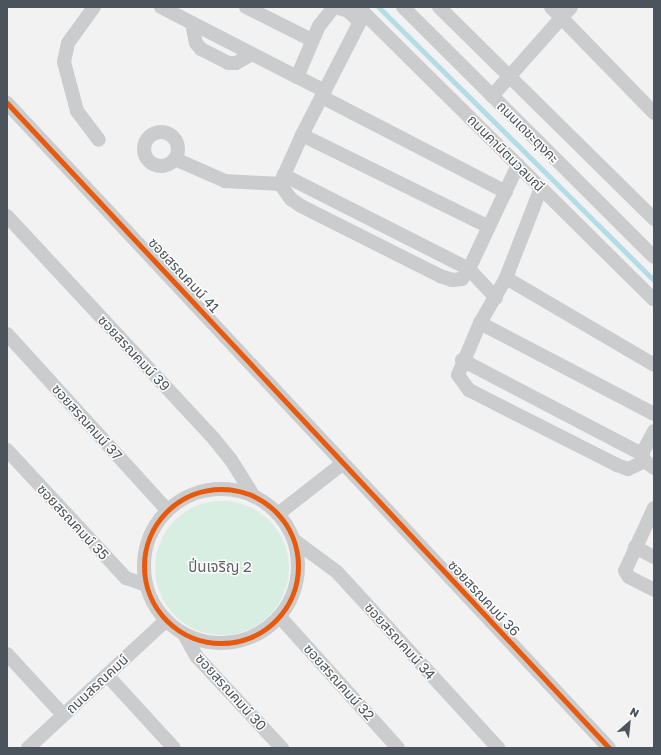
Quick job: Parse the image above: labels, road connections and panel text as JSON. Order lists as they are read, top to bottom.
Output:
{
  "streets": {
    "street": [
      "ถนนเดชะตุงคะ",
      "ถนนคานิตนวลมณี",
      "ซอยสรณคมน์ 41",
      "ซอยสรณคมน์ 39",
      "ซอยสรณคมน์ 37",
      "ซอยสรณคมน์ 35",
      "ซอยสรณคมน์ 36",
      "ซอยสรณคมน์ 34",
      "ซอยสรณคมน์ 32",
      "ถนนสรณคมน์",
      "ซอยสรณคมน์ 30"
    ]
  },
  "crossings": [
    ["ซอยสรณคมน์ 41", "ซอยสรณคมน์ 36"]
  ],
  "districts": ["ปิ่นเจริญ 2"],
  "north": "top right"
}
